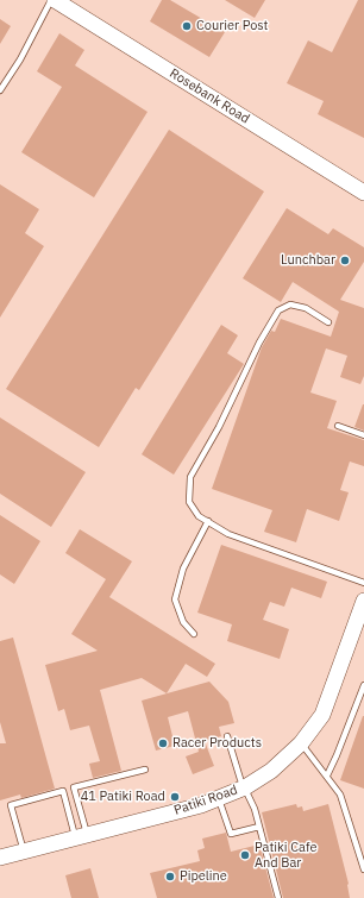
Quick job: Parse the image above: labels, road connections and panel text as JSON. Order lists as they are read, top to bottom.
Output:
{
  "streets": {
    "main road": ["Rosebank Road", "Patiki Road"]
  },
  "places": [
    "Courier Post",
    "Lunchbar",
    "Racer Products",
    "41 Patiki Road",
    "Patiki Cafe And Bar",
    "Pipeline"
  ]
}
